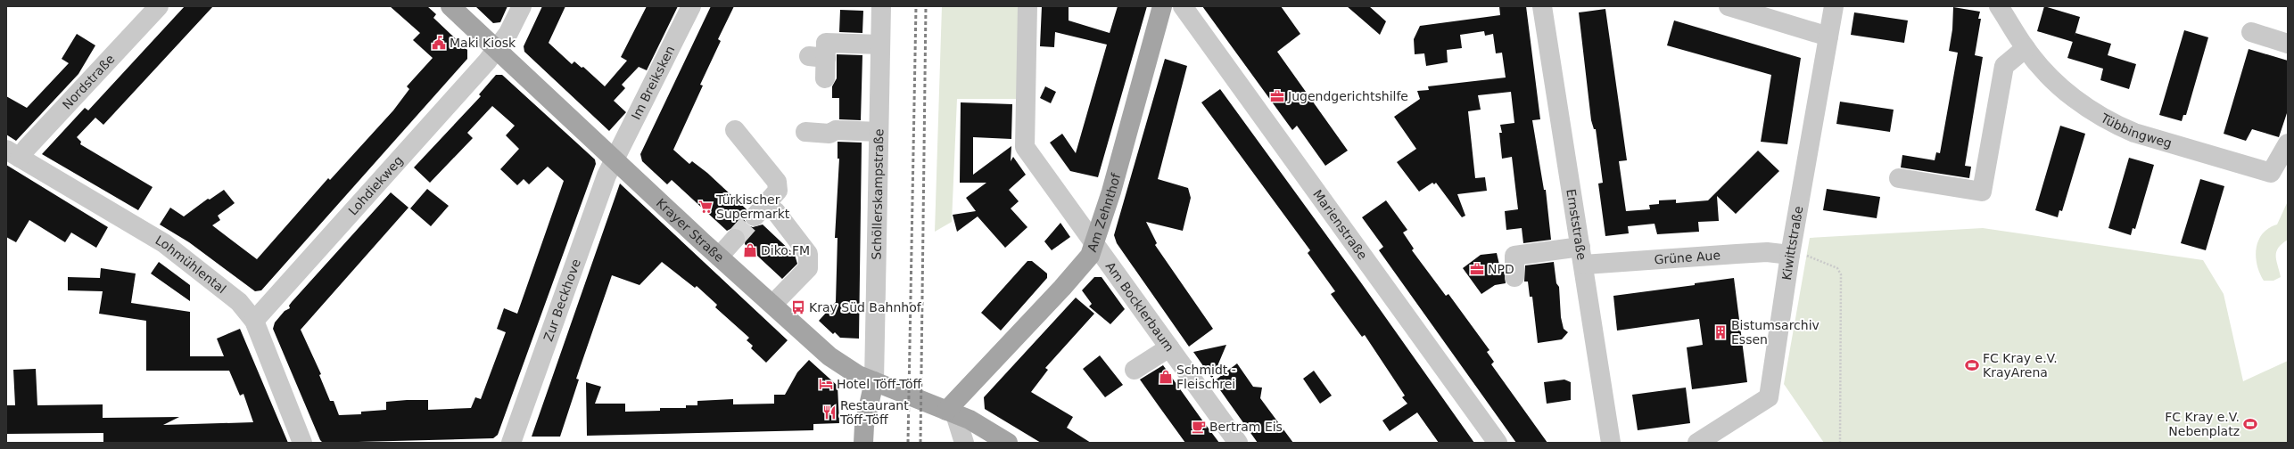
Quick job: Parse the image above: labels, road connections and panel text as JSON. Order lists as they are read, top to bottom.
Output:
{
  "streets": {
    "main road": ["Am Zehnthof", "Krayer Straße"],
    "street": [
      "Nordstraße",
      "Im Breiksken",
      "Tübbingweg",
      "Lohdiekweg",
      "Schöllerskampstraße",
      "Marienstraße",
      "Ernststraße",
      "Kiwittstraße",
      "Grüne Aue",
      "Lohmühlental",
      "Zur Beckhove",
      "Am Bocklerbaum"
    ]
  },
  "crossings": [
    ["Nordstraße", "Lohmühlental"],
    ["Im Breiksken", "Krayer Straße"],
    ["Im Breiksken", "Zur Beckhove"],
    ["Lohdiekweg", "Krayer Straße"],
    ["Lohdiekweg", "Lohmühlental"],
    ["Schöllerskampstraße", "Krayer Straße"],
    ["Am Zehnthof", "Krayer Straße"],
    ["Am Zehnthof", "Am Bocklerbaum"],
    ["Ernststraße", "Grüne Aue"],
    ["Krayer Straße", "Zur Beckhove"],
    ["Kiwittstraße", "Grüne Aue"]
  ],
  "places": {
    "public building": ["Maki Kiosk"],
    "office": ["Jugendgerichtshilfe", "NPD"],
    "supermarket": ["Türkischer Supermarkt"],
    "shop": ["Diko.FM", "Schmidt - Fleischrei"],
    "bus stop": ["Kray Süd Bahnhof"],
    "building": ["Bistumsarchiv Essen"],
    "sports": ["FC Kray e.V. KrayArena", "FC Kray e.V. Nebenplatz"],
    "hotel": ["Hotel Töff-Töff"],
    "restaurant": ["Restaurant Töff-Töff"],
    "cafe": ["Bertram Eis"]
  }
}
